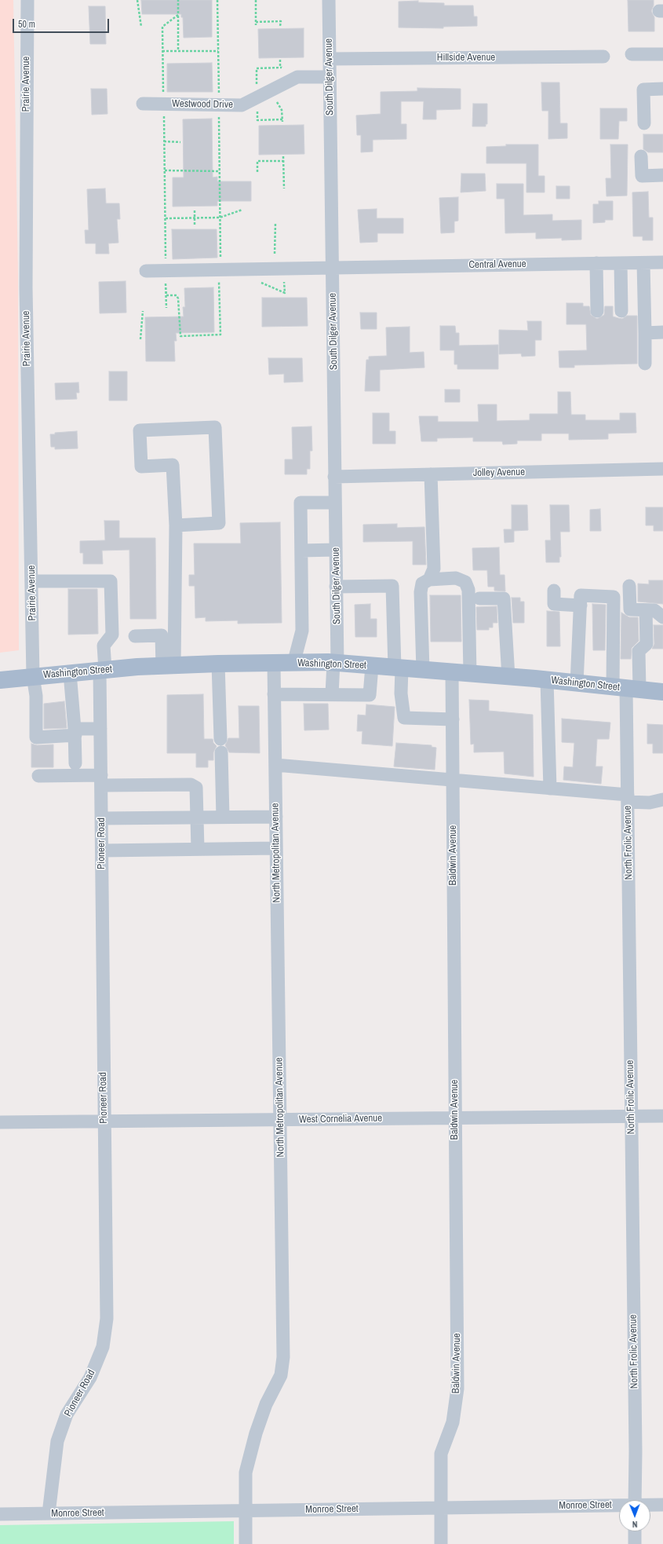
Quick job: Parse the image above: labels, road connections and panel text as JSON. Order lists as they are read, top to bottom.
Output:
{
  "streets": {
    "main road": ["Washington Street"],
    "street": [
      "Hillside Avenue",
      "South Dilger Avenue",
      "Prairie Avenue",
      "Westwood Drive",
      "Central Avenue",
      "Jolley Avenue",
      "North Frolic Avenue",
      "Pioneer Road",
      "North Metropolitan Avenue",
      "Baldwin Avenue",
      "West Cornelia Avenue",
      "Monroe Street"
    ]
  },
  "crossings": [
    ["Hillside Avenue", "South Dilger Avenue"],
    ["South Dilger Avenue", "Westwood Drive"],
    ["South Dilger Avenue", "Central Avenue"],
    ["South Dilger Avenue", "Jolley Avenue"],
    ["South Dilger Avenue", "Washington Street"],
    ["Prairie Avenue", "Washington Street"],
    ["Prairie Avenue", "Pioneer Road"],
    ["Washington Street", "North Frolic Avenue"],
    ["Washington Street", "Pioneer Road"],
    ["Washington Street", "North Metropolitan Avenue"],
    ["Washington Street", "Baldwin Avenue"],
    ["North Frolic Avenue", "West Cornelia Avenue"],
    ["Pioneer Road", "West Cornelia Avenue"],
    ["Pioneer Road", "Monroe Street"],
    ["North Metropolitan Avenue", "West Cornelia Avenue"],
    ["North Metropolitan Avenue", "Monroe Street"],
    ["Baldwin Avenue", "West Cornelia Avenue"],
    ["Baldwin Avenue", "Monroe Street"]
  ],
  "scale_bar": "50 m",
  "north": "bottom"
}
